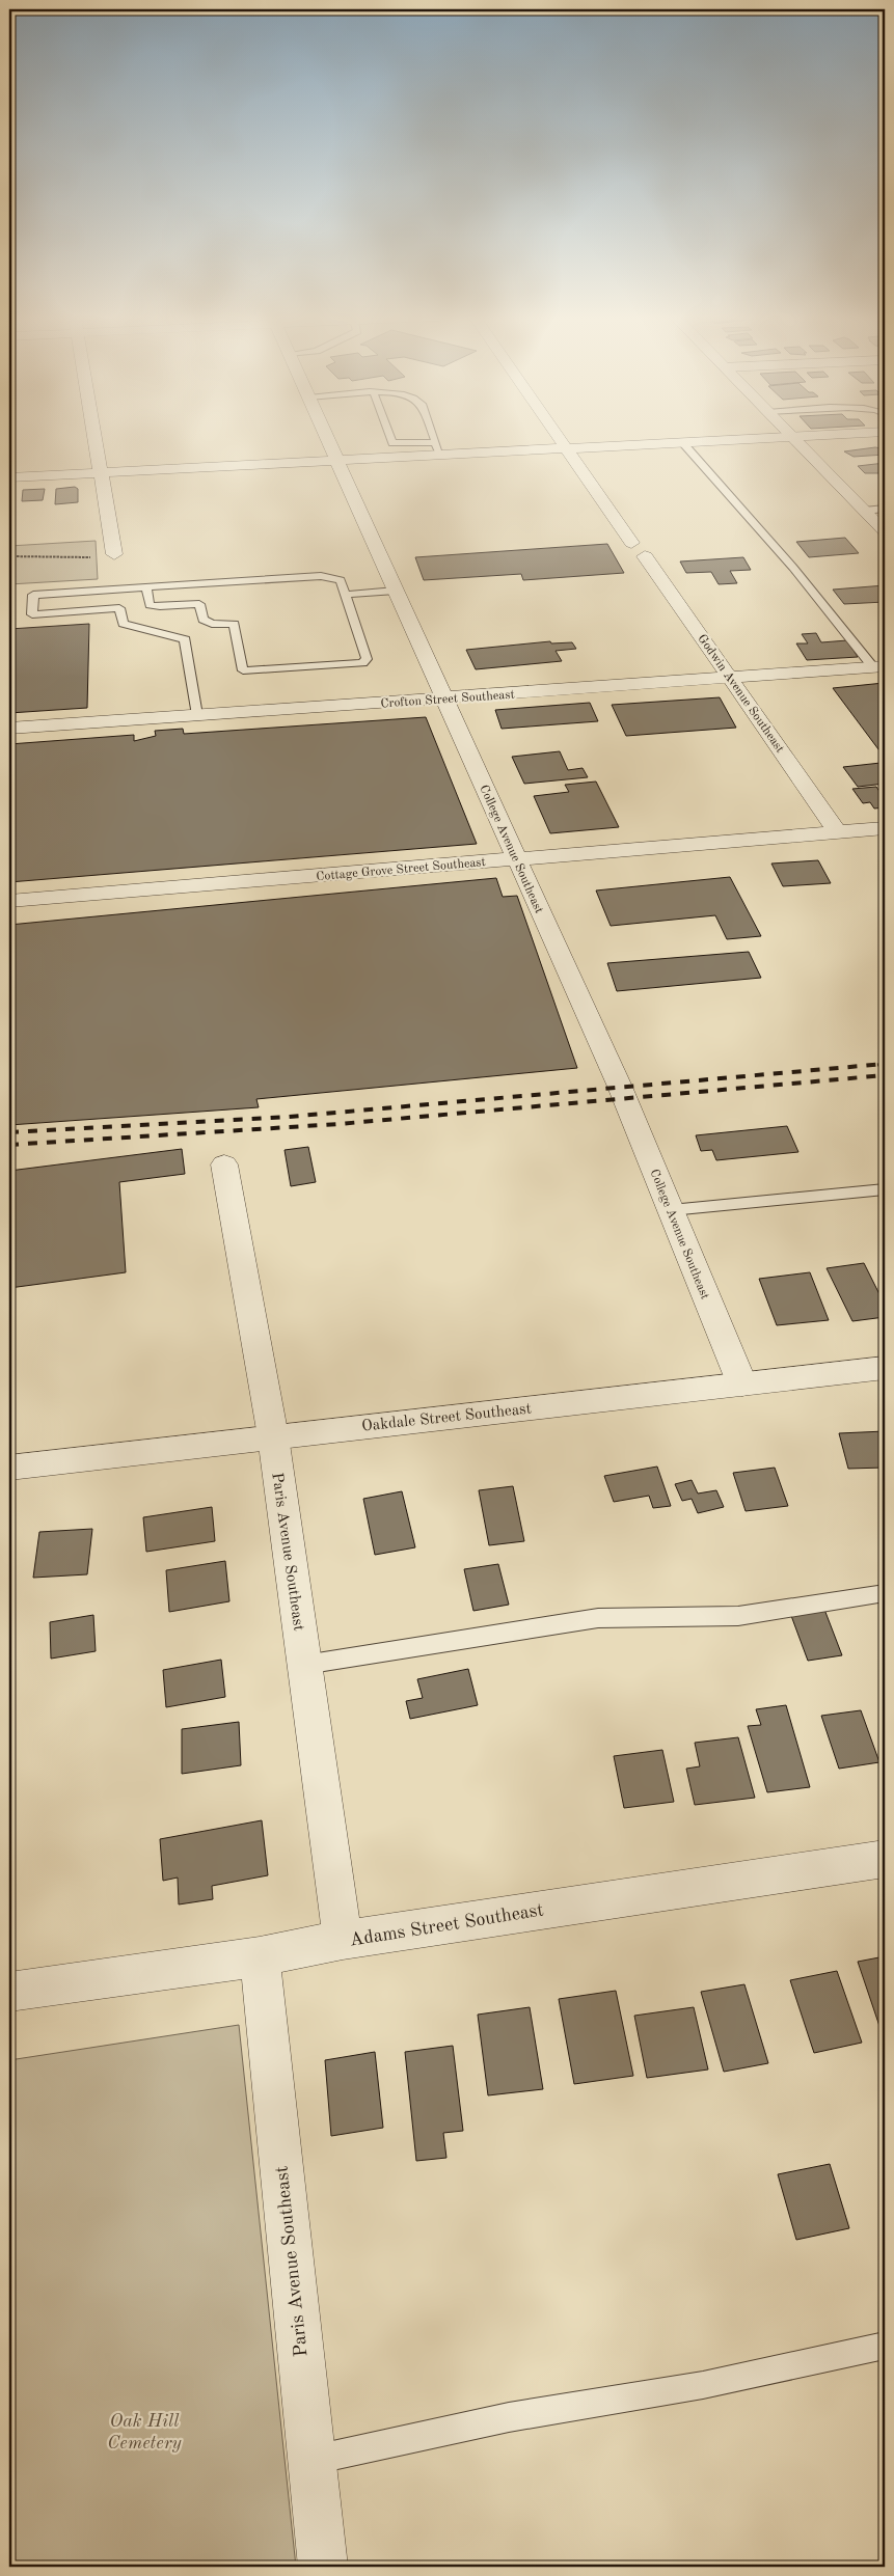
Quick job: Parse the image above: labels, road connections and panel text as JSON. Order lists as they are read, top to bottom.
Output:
{
  "streets": {
    "street": [
      "Godwin Avenue Southeast",
      "Crofton Street Southeast",
      "College Avenue Southeast",
      "Cottage Grove Street Southeast",
      "Oakdale Street Southeast",
      "Paris Avenue Southeast",
      "Adams Street Southeast"
    ]
  },
  "crossings": [
    ["Godwin Avenue Southeast", "Crofton Street Southeast"],
    ["Godwin Avenue Southeast", "Cottage Grove Street Southeast"],
    ["Crofton Street Southeast", "College Avenue Southeast"],
    ["College Avenue Southeast", "Cottage Grove Street Southeast"],
    ["College Avenue Southeast", "Oakdale Street Southeast"],
    ["Oakdale Street Southeast", "Paris Avenue Southeast"],
    ["Paris Avenue Southeast", "Adams Street Southeast"]
  ],
  "parks": ["Oak Hill Cemetery"]
}
